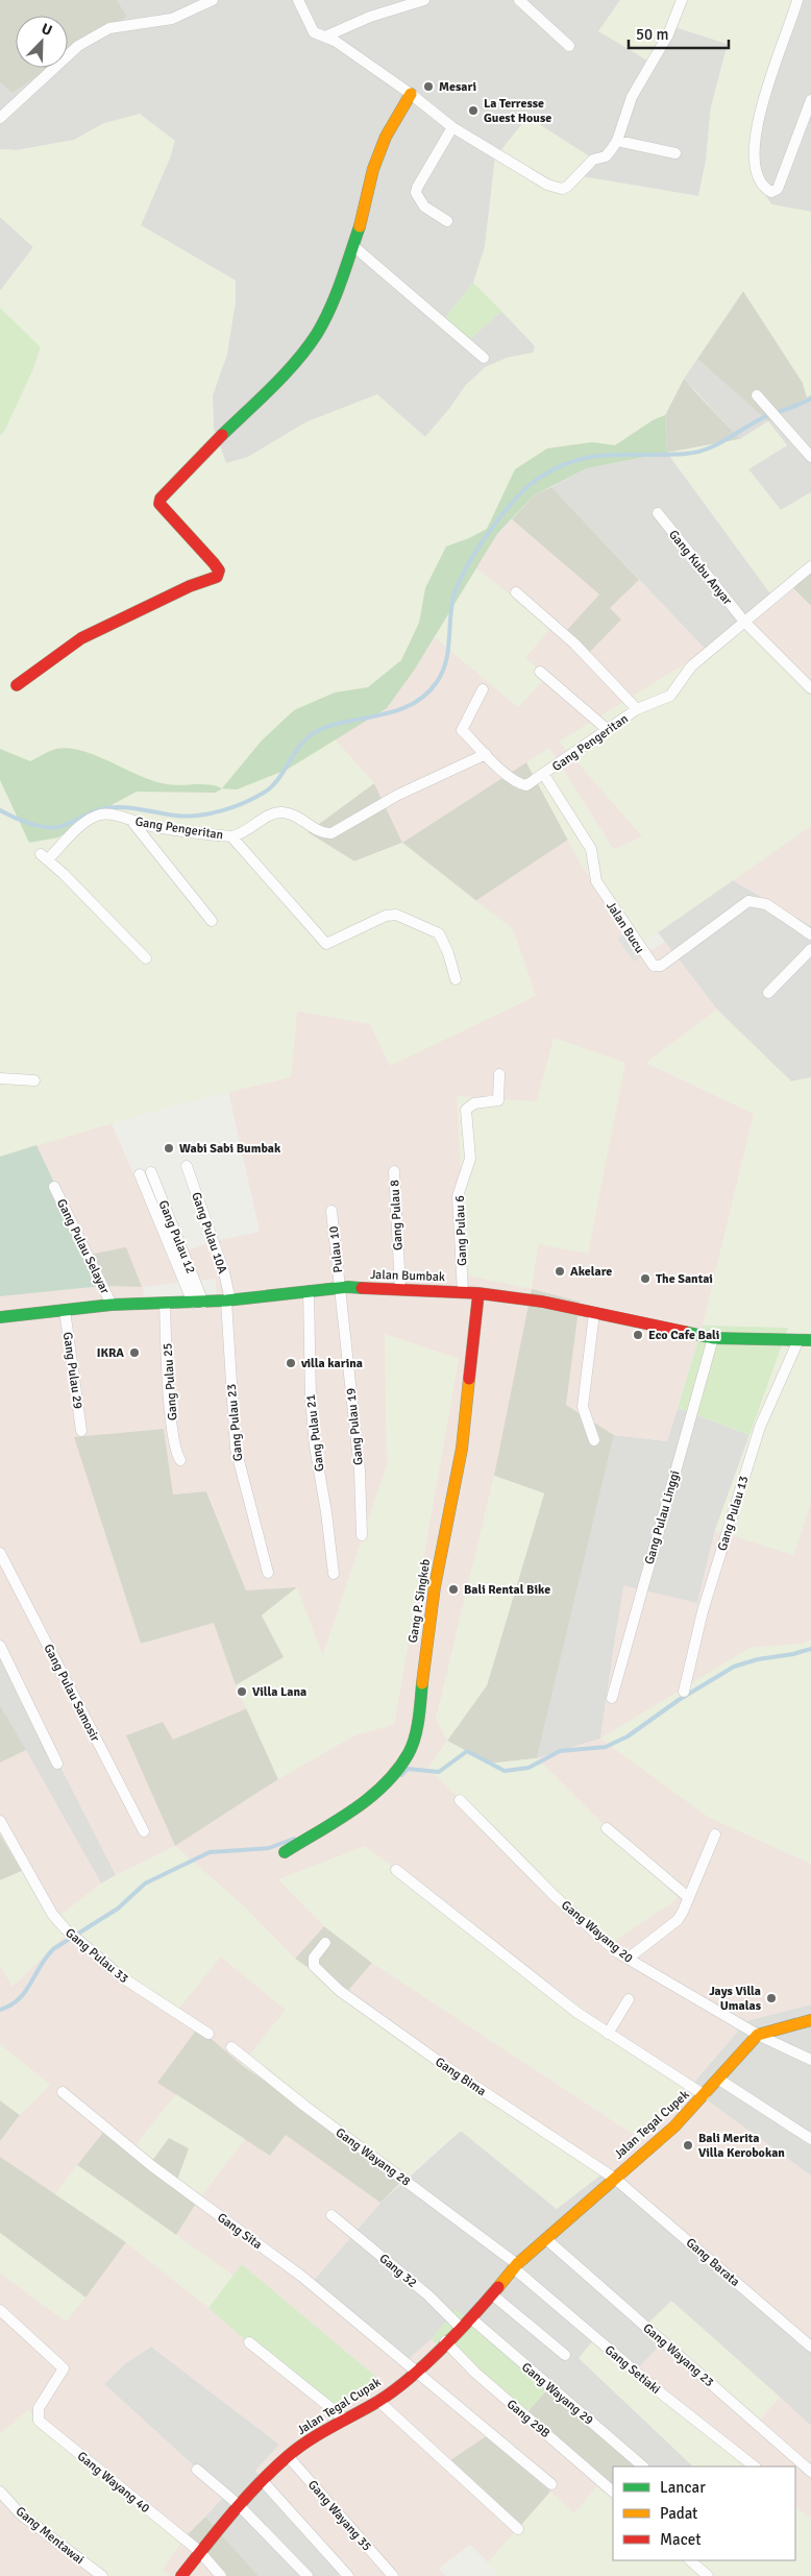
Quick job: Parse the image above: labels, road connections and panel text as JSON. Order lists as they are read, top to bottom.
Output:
{
  "streets": {
    "street": [
      "Gang Kubu Anyar",
      "Gang Pengeritan",
      "Jalan Bucu",
      "Gang Pulau 8",
      "Gang Pulau 6",
      "Gang Pulau 10A",
      "Gang Pulau 12",
      "Gang Pulau Selayar",
      "Pulau 10",
      "Jalan Bumbak",
      "Gang Pulau 29",
      "Gang Pulau 25",
      "Gang Pulau 23",
      "Gang Pulau 19",
      "Gang Pulau 21",
      "Gang Pulau 13",
      "Gang Pulau Linggi",
      "Gang P. Singkeb",
      "Gang Pulau Samosir",
      "Gang Wayang 20",
      "Gang Pulau 33",
      "Gang Bima",
      "Jalan Tegal Cupek",
      "Gang Wayang 28",
      "Gang Sita",
      "Gang Barata",
      "Gang 32",
      "Gang Wayang 23",
      "Gang Setiaki",
      "Gang Wayang 29",
      "Jalan Tegal Cupak",
      "Gang 29B",
      "Gang Wayang 40",
      "Gang Wayang 35",
      "Gang Mentawai"
    ]
  },
  "crossings": [
    ["Gang Kubu Anyar", "Gang Pengeritan"],
    ["Gang Pengeritan", "Jalan Bucu"],
    ["Gang Pulau 8", "Jalan Bumbak"],
    ["Gang Pulau 6", "Jalan Bumbak"],
    ["Gang Pulau 10A", "Jalan Bumbak"],
    ["Gang Pulau 10A", "Gang Pulau 23"],
    ["Gang Pulau 12", "Jalan Bumbak"],
    ["Gang Pulau Selayar", "Jalan Bumbak"],
    ["Pulau 10", "Jalan Bumbak"],
    ["Pulau 10", "Gang Pulau 19"],
    ["Jalan Bumbak", "Gang Pulau 29"],
    ["Jalan Bumbak", "Gang Pulau 25"],
    ["Jalan Bumbak", "Gang Pulau 23"],
    ["Jalan Bumbak", "Gang Pulau 19"],
    ["Jalan Bumbak", "Gang Pulau 21"],
    ["Jalan Bumbak", "Gang Pulau 13"],
    ["Jalan Bumbak", "Gang Pulau Linggi"],
    ["Jalan Bumbak", "Gang P. Singkeb"],
    ["Gang Wayang 20", "Jalan Tegal Cupek"],
    ["Gang Bima", "Jalan Tegal Cupek"],
    ["Gang Bima", "Gang Barata"],
    ["Jalan Tegal Cupek", "Gang Wayang 28"],
    ["Jalan Tegal Cupek", "Gang Barata"],
    ["Jalan Tegal Cupek", "Gang Wayang 23"],
    ["Jalan Tegal Cupek", "Gang Setiaki"],
    ["Jalan Tegal Cupek", "Jalan Tegal Cupak"],
    ["Gang Wayang 28", "Gang Setiaki"],
    ["Gang Wayang 28", "Jalan Tegal Cupak"],
    ["Gang Sita", "Jalan Tegal Cupak"],
    ["Gang 32", "Jalan Tegal Cupak"],
    ["Gang Setiaki", "Jalan Tegal Cupak"],
    ["Gang Wayang 29", "Jalan Tegal Cupak"],
    ["Jalan Tegal Cupak", "Gang 29B"],
    ["Jalan Tegal Cupak", "Gang Wayang 40"],
    ["Jalan Tegal Cupak", "Gang Wayang 35"]
  ],
  "places": [
    "Mesari",
    "La Terresse Guest House",
    "Wabi Sabi Bumbak",
    "Akelare",
    "The Santai",
    "Eco Cafe Bali",
    "IKRA",
    "villa karina",
    "Bali Rental Bike",
    "Villa Lana",
    "Jays Villa Umalas",
    "Bali Merita Villa Kerobokan"
  ],
  "legend": ["Lancar", "Padat", "Macet"],
  "scale_bar": "50 m",
  "north": "top right"
}
